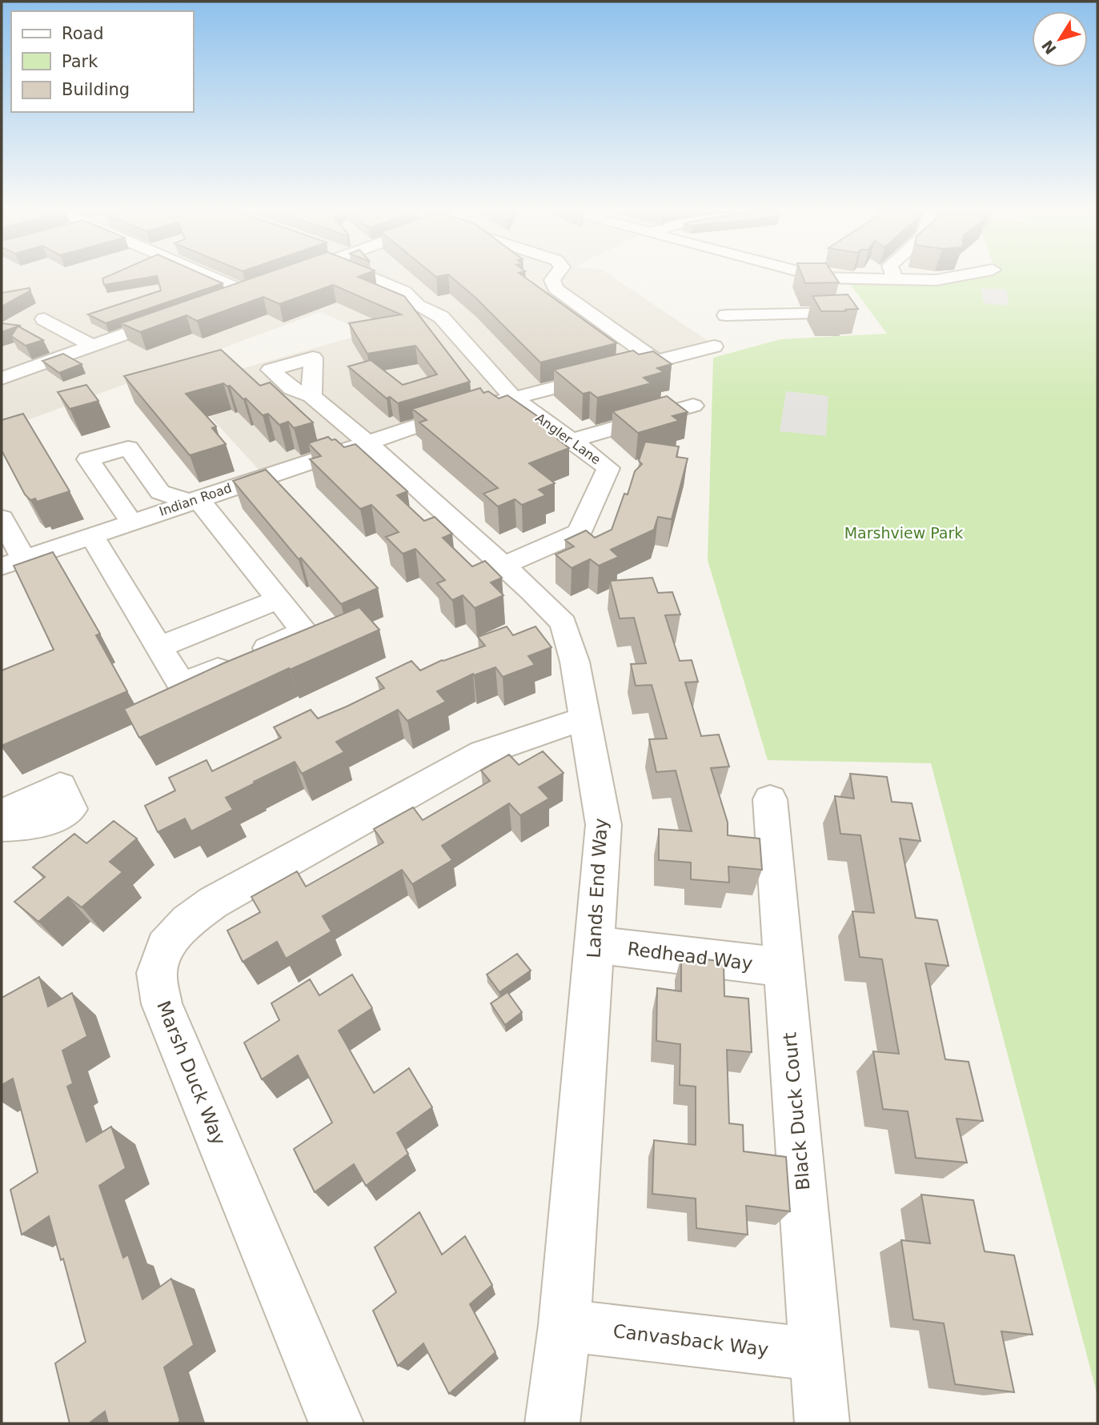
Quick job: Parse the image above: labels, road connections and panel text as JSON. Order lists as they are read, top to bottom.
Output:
{
  "streets": {
    "street": [
      "Angler Lane",
      "Indian Road",
      "Lands End Way",
      "Redhead Way",
      "Marsh Duck Way",
      "Black Duck Court",
      "Canvasback Way"
    ]
  },
  "crossings": [
    ["Angler Lane", "Indian Road"],
    ["Angler Lane", "Lands End Way"],
    ["Indian Road", "Lands End Way"],
    ["Lands End Way", "Redhead Way"],
    ["Lands End Way", "Marsh Duck Way"],
    ["Lands End Way", "Canvasback Way"],
    ["Redhead Way", "Black Duck Court"],
    ["Black Duck Court", "Canvasback Way"]
  ],
  "parks": ["Marshview Park"],
  "legend": ["Road", "Park", "Building"],
  "north": "bottom left"
}
